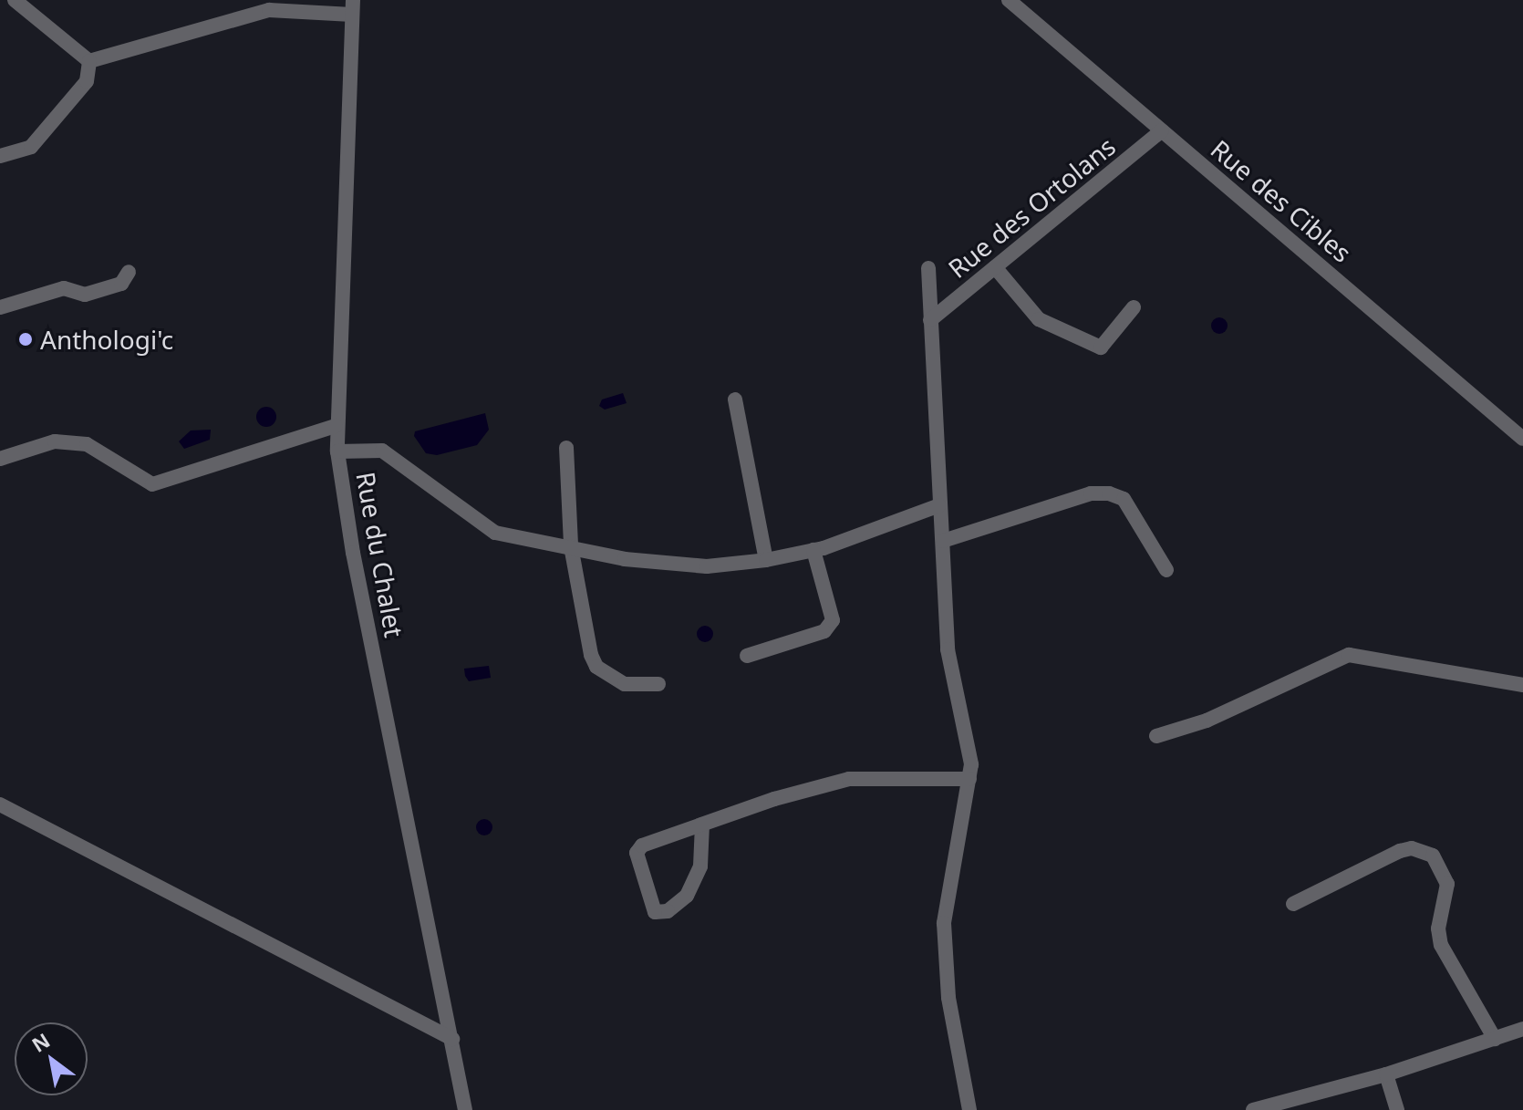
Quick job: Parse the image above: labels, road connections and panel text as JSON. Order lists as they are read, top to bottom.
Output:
{
  "streets": {
    "street": ["Rue des Cibles", "Rue des Ortolans", "Rue du Chalet"]
  },
  "crossings": [
    ["Rue des Cibles", "Rue des Ortolans"]
  ],
  "places": ["Anthologi'c"],
  "north": "top left"
}
